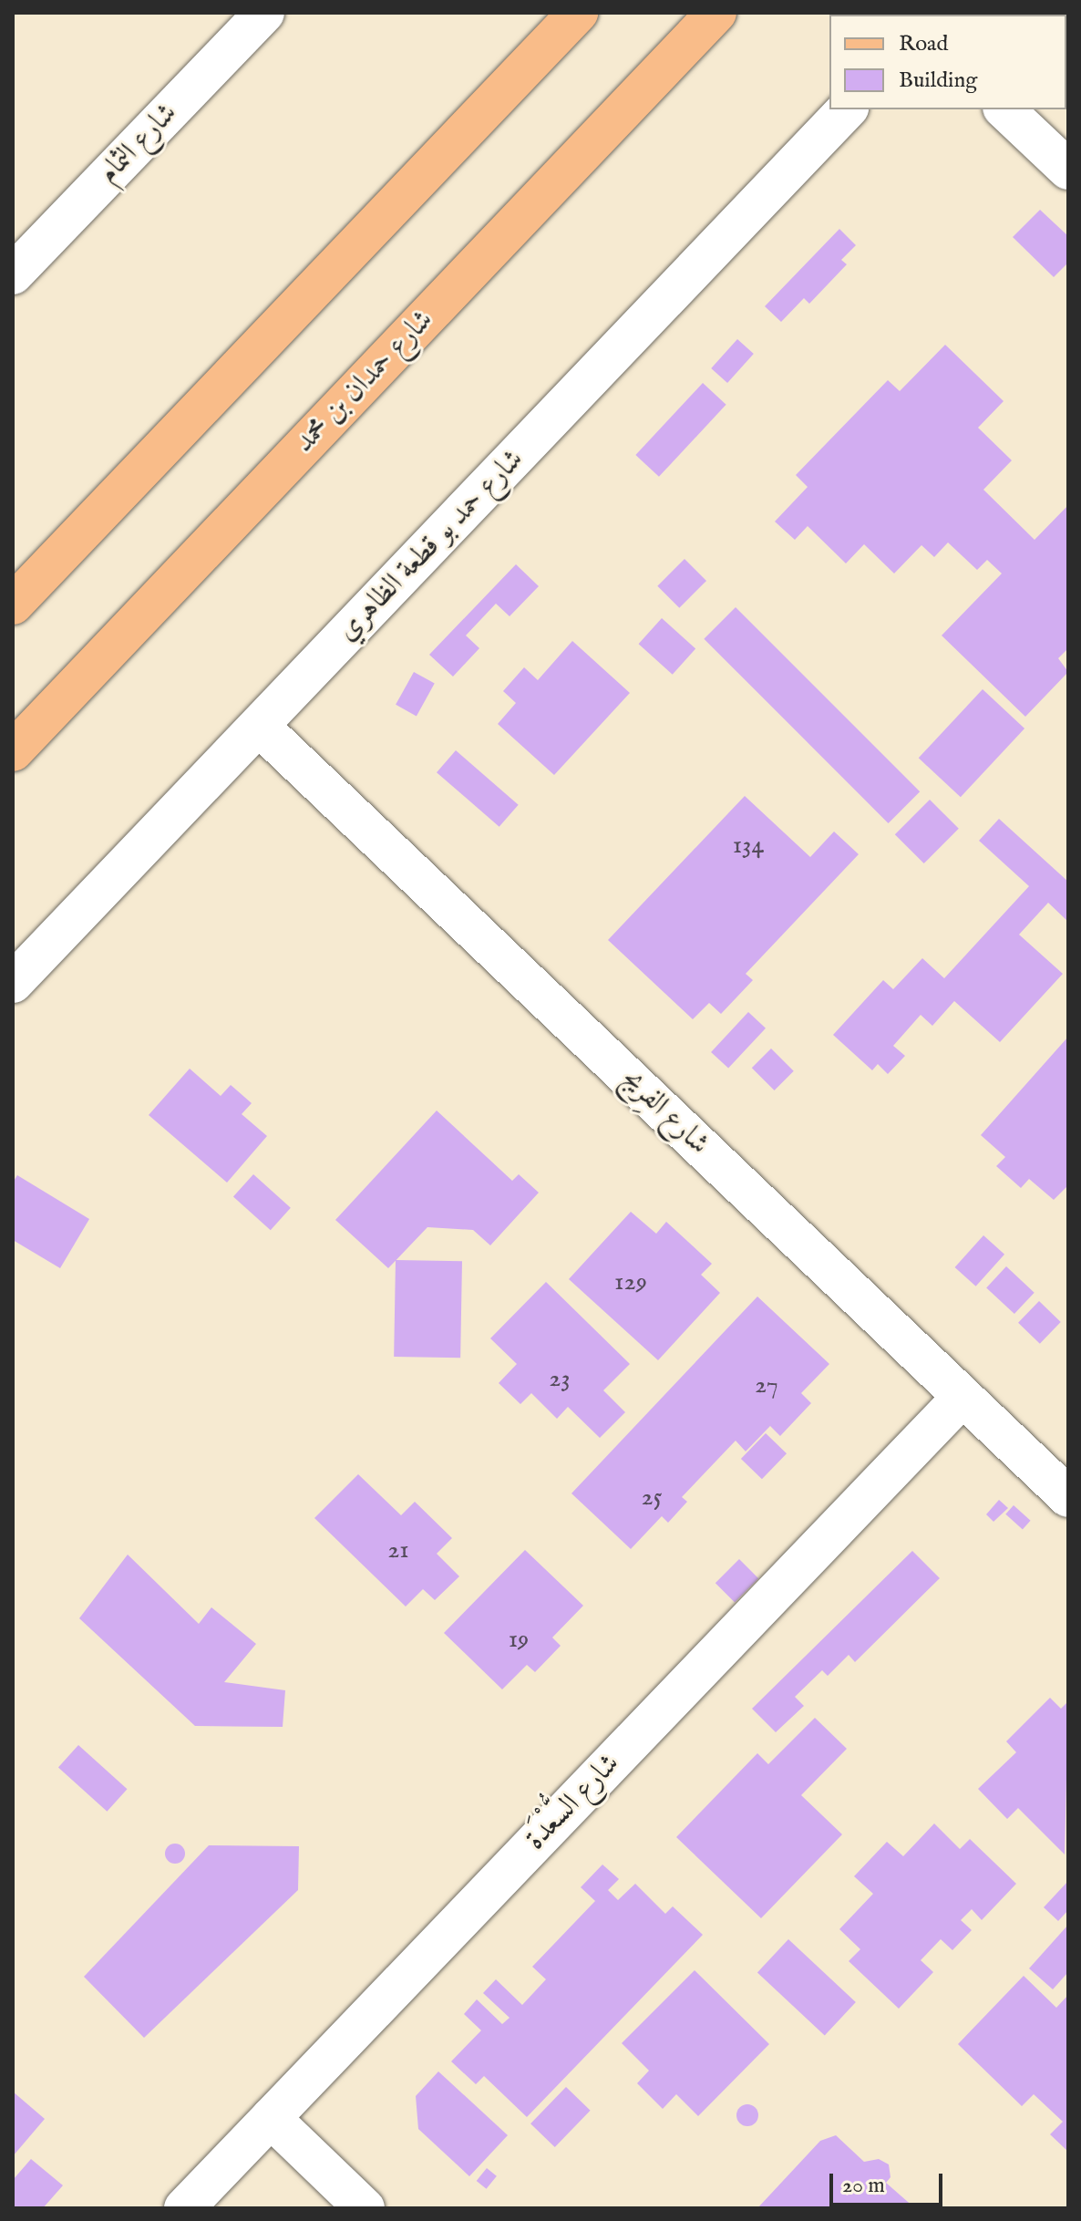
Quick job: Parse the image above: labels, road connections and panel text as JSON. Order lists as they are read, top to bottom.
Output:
{
  "streets": {
    "main road": ["شارع حمدان بن محمد"],
    "street": [
      "شارع الثمام",
      "شارع حمد بو قطعة الظاهري",
      "شارع الفِريج",
      "شارع السُّعْدَة"
    ]
  },
  "crossings": [
    ["شارع حمد بو قطعة الظاهري", "شارع الفِريج"],
    ["شارع الفِريج", "شارع السُّعْدَة"]
  ],
  "house_numbers": [
    "134",
    "129",
    "23",
    "27",
    "25",
    "21",
    "19"
  ],
  "legend": ["Road", "Building"],
  "scale_bar": "20 m"
}
